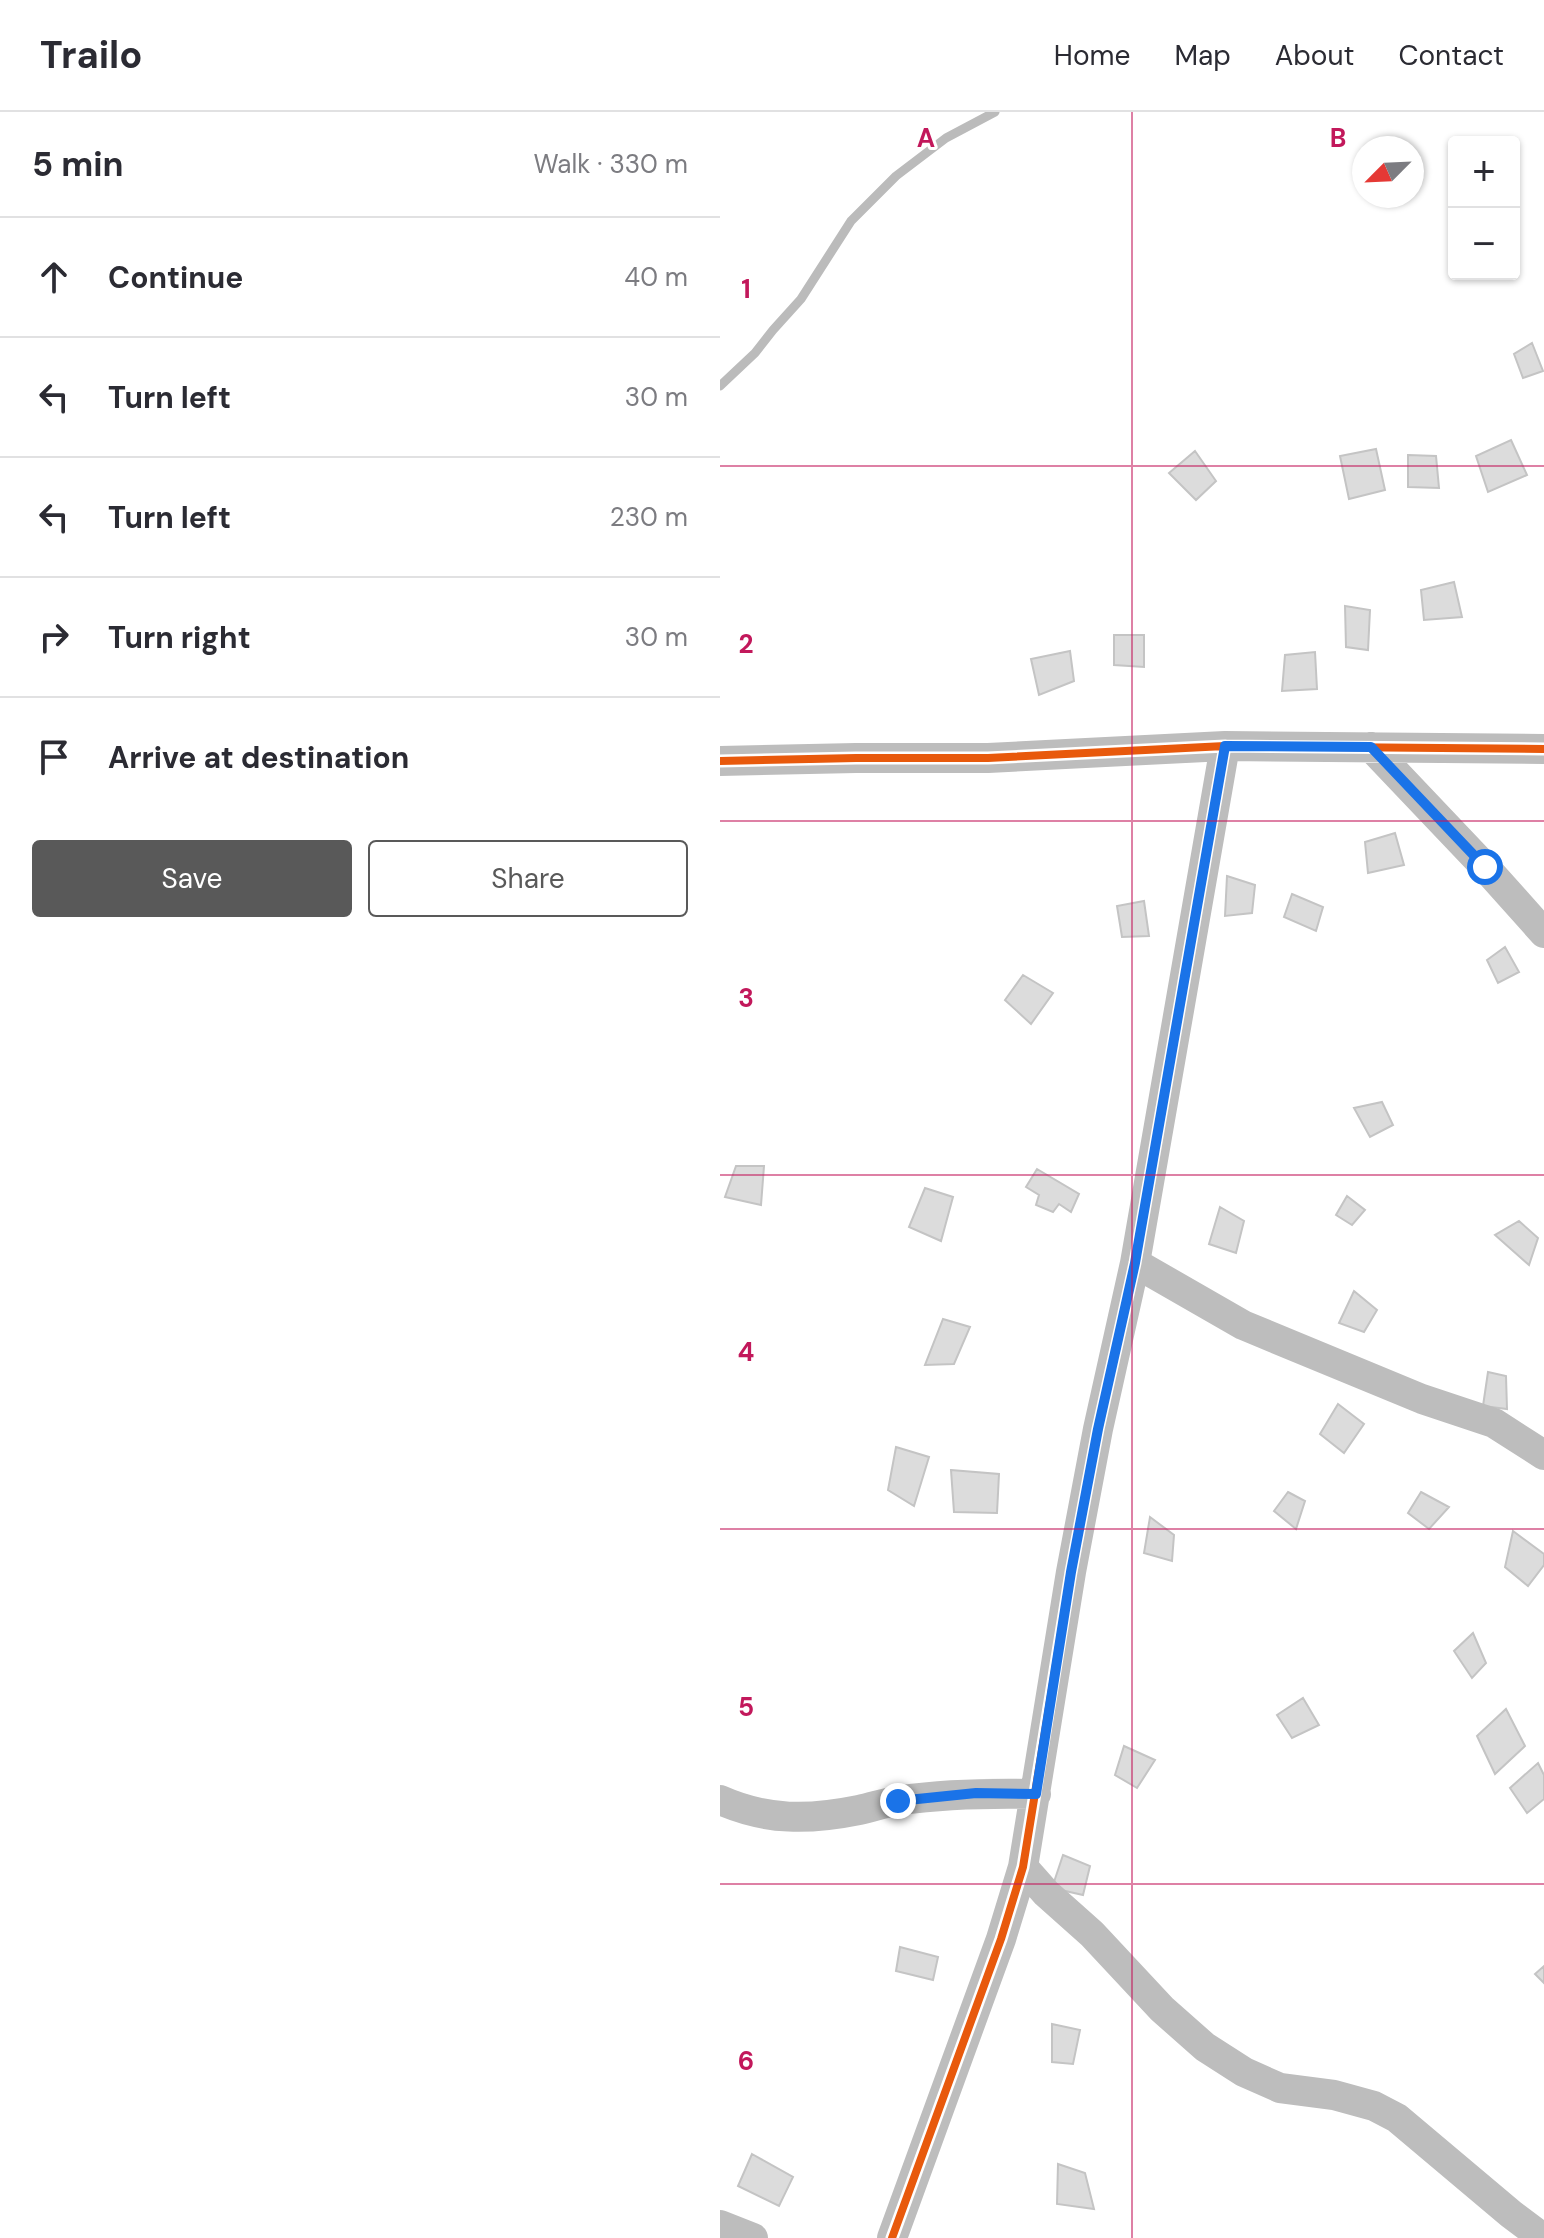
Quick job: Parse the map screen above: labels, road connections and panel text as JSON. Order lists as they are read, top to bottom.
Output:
{
  "north": "bottom left",
  "page": {
    "header": "Trailo",
    "nav": [
      "Home",
      "Map",
      "About",
      "Contact"
    ],
    "heading": ["5 min", "Walk · 330 m"],
    "map_buttons": ["+", "−"],
    "list": [
      ["Continue", "40 m"],
      ["Turn left", "30 m"],
      ["Turn left", "230 m"],
      ["Turn right", "30 m"],
      "Arrive at destination"
    ],
    "buttons": ["Save", "Share"]
  },
  "grid": {
    "columns": ["A", "B"],
    "rows": [
      "1",
      "2",
      "3",
      "4",
      "5",
      "6"
    ]
  }
}
